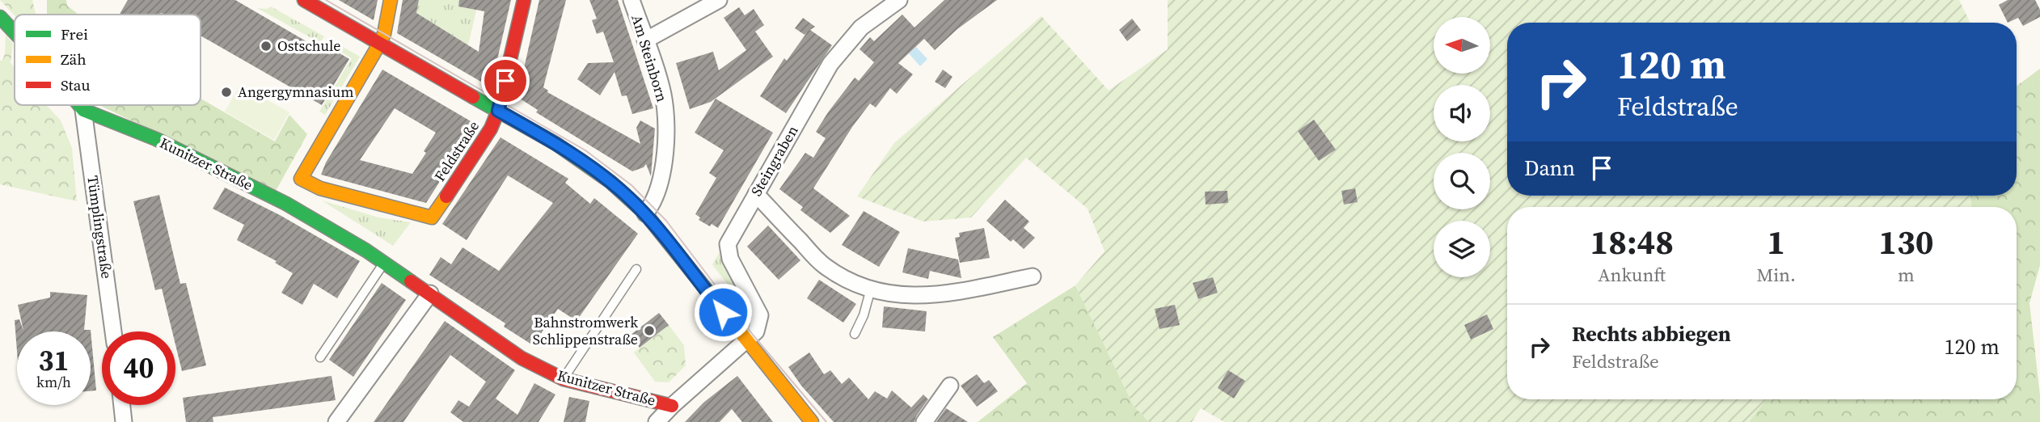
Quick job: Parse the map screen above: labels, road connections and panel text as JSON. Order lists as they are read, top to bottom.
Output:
{
  "streets": {
    "street": [
      "Am Steinborn",
      "Feldstraße",
      "Steingraben",
      "Kunitzer Straße",
      "Tümplingstraße"
    ]
  },
  "crossings": [
    ["Steingraben", "Kunitzer Straße"],
    ["Kunitzer Straße", "Tümplingstraße"]
  ],
  "places": ["Ostschule", "Angergymnasium", "Bahnstromwerk Schlippenstraße"],
  "legend": ["Frei", "Zäh", "Stau"],
  "north": "left",
  "page": {
    "turn": ["120 m", "Feldstraße"],
    "then": "Dann",
    "eta": [
      "18:48",
      "Ankunft",
      "1",
      "Min.",
      "130",
      "m"
    ],
    "list": [
      {
        "name": "Rechts abbiegen",
        "note": "Feldstraße",
        "value": "120 m"
      }
    ],
    "speed": "31 km/h",
    "limit": "40"
  }
}
